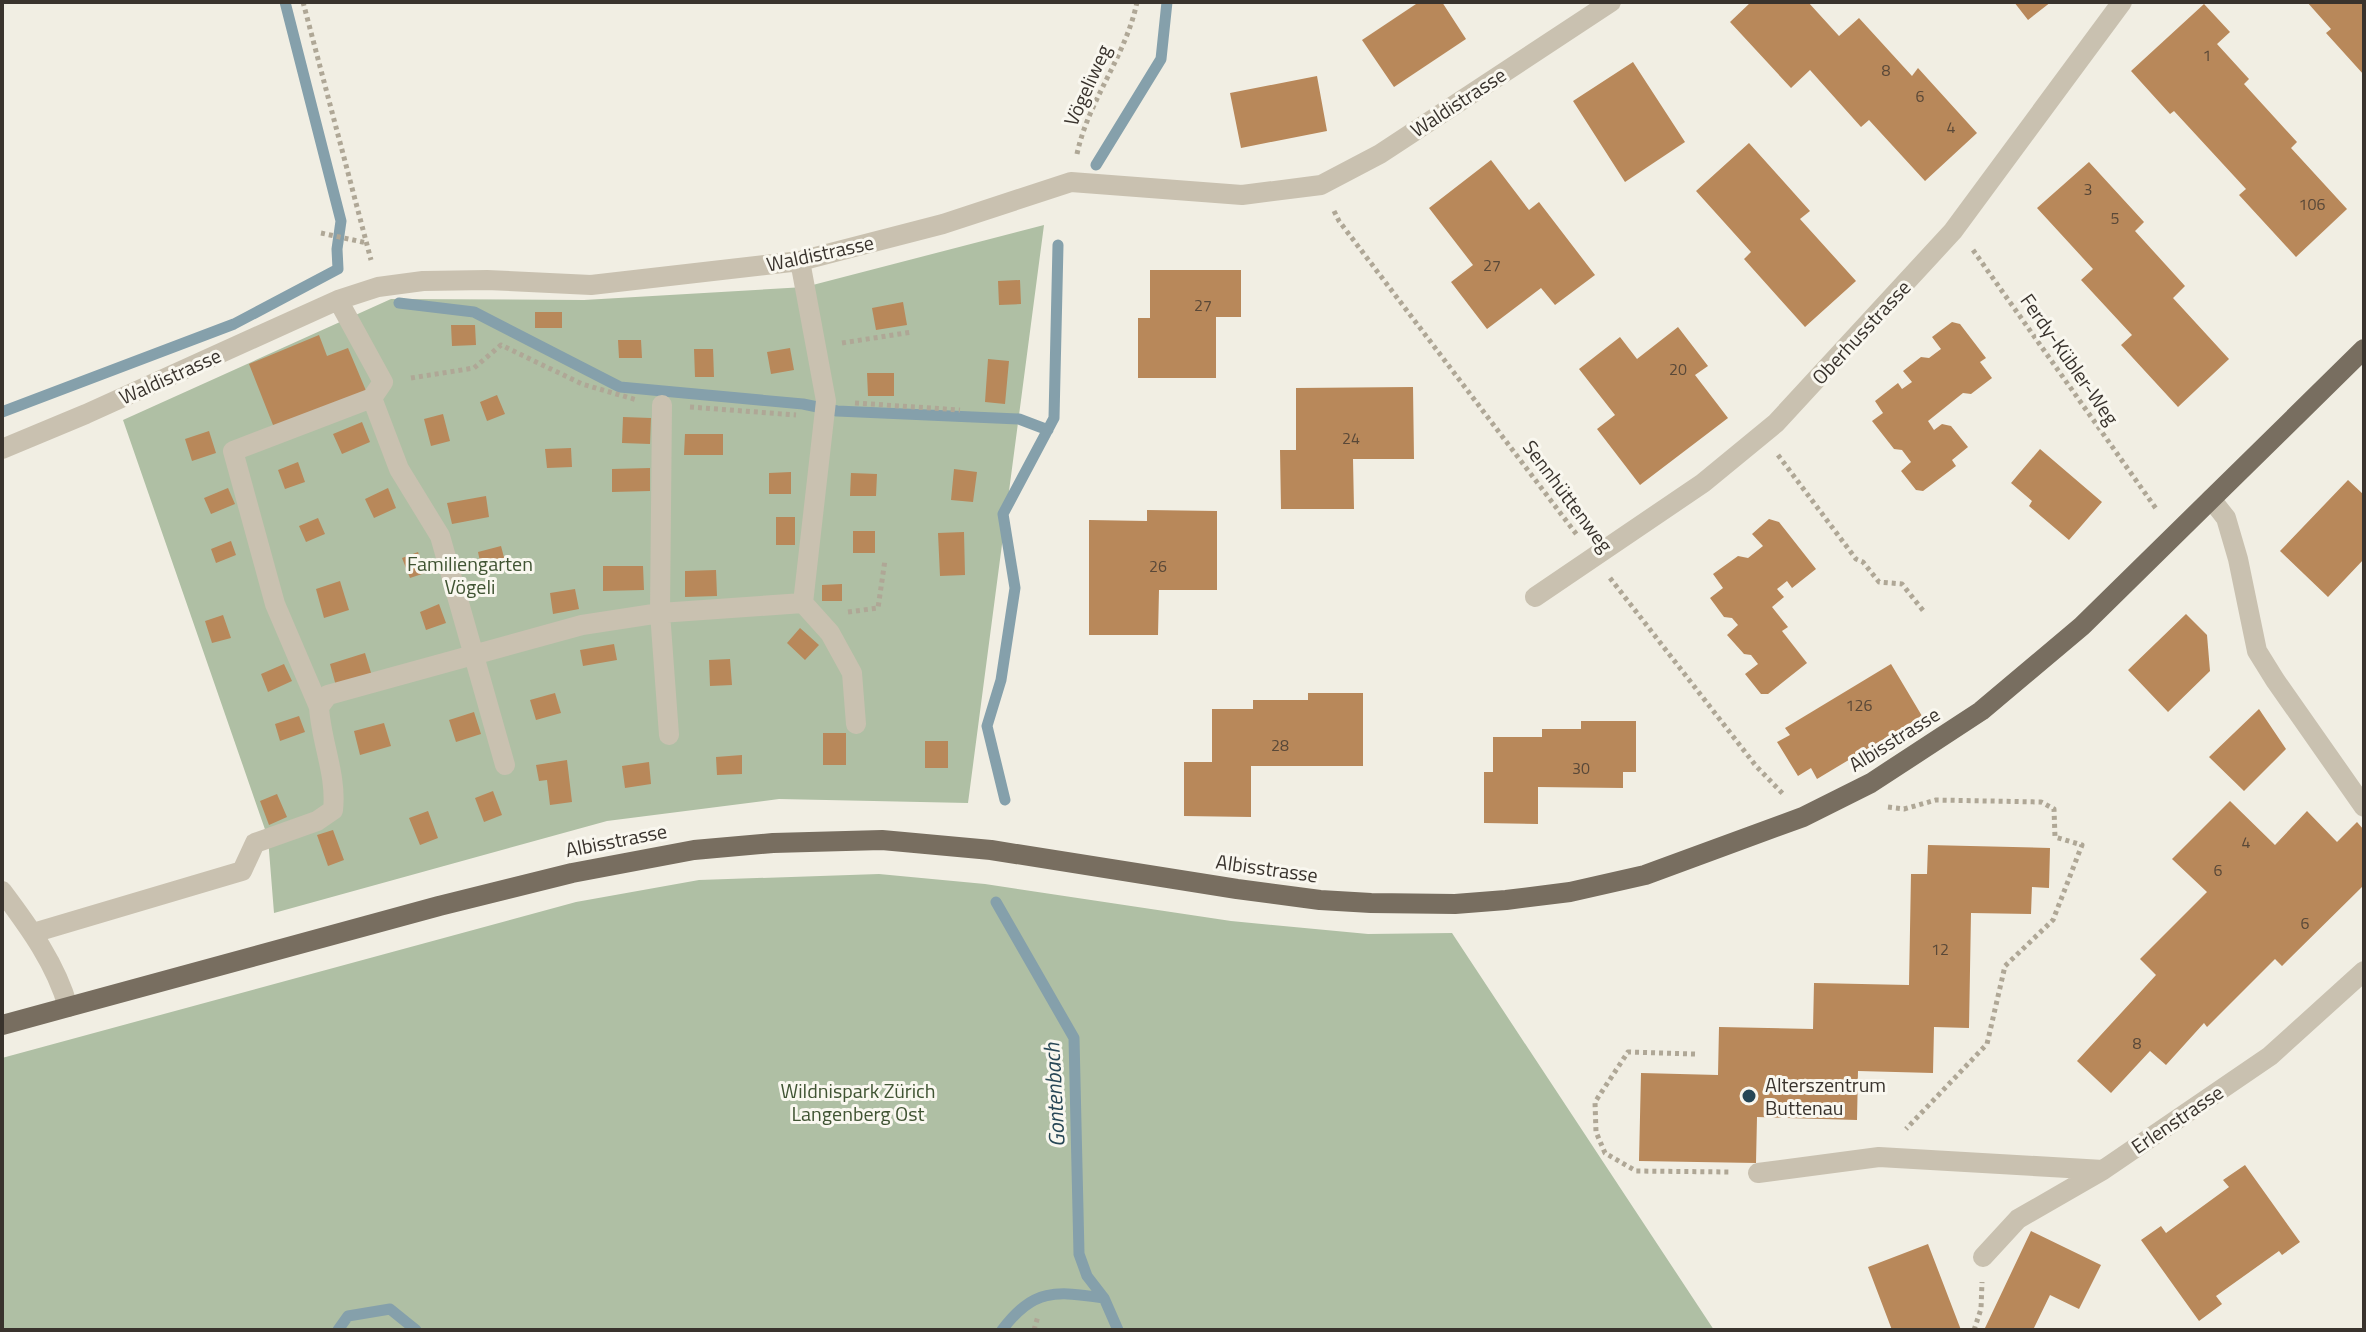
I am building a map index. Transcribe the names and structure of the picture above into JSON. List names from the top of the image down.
{
  "streets": {
    "main road": ["Albisstrasse"],
    "street": ["Waldistrasse", "Oberhusstrasse", "Erlenstrasse"],
    "path": ["Vögeliweg", "Ferdy-Kübler-Weg", "Sennhüttenweg"]
  },
  "crossings": [
    ["Vögeliweg", "Waldistrasse"],
    ["Waldistrasse", "Sennhüttenweg"],
    ["Oberhusstrasse", "Ferdy-Kübler-Weg"],
    ["Oberhusstrasse", "Sennhüttenweg"],
    ["Sennhüttenweg", "Albisstrasse"]
  ],
  "water": ["Gontenbach"],
  "parks": ["Familiengarten Vögeli", "Wildnispark Zürich Langenberg Ost"],
  "places": ["Alterszentrum Buttenau"],
  "house_numbers": [
    "1",
    "8",
    "6",
    "4",
    "3",
    "106",
    "5",
    "27",
    "27",
    "20",
    "24",
    "26",
    "126",
    "28",
    "30",
    "4",
    "6",
    "6",
    "12",
    "8"
  ]
}
